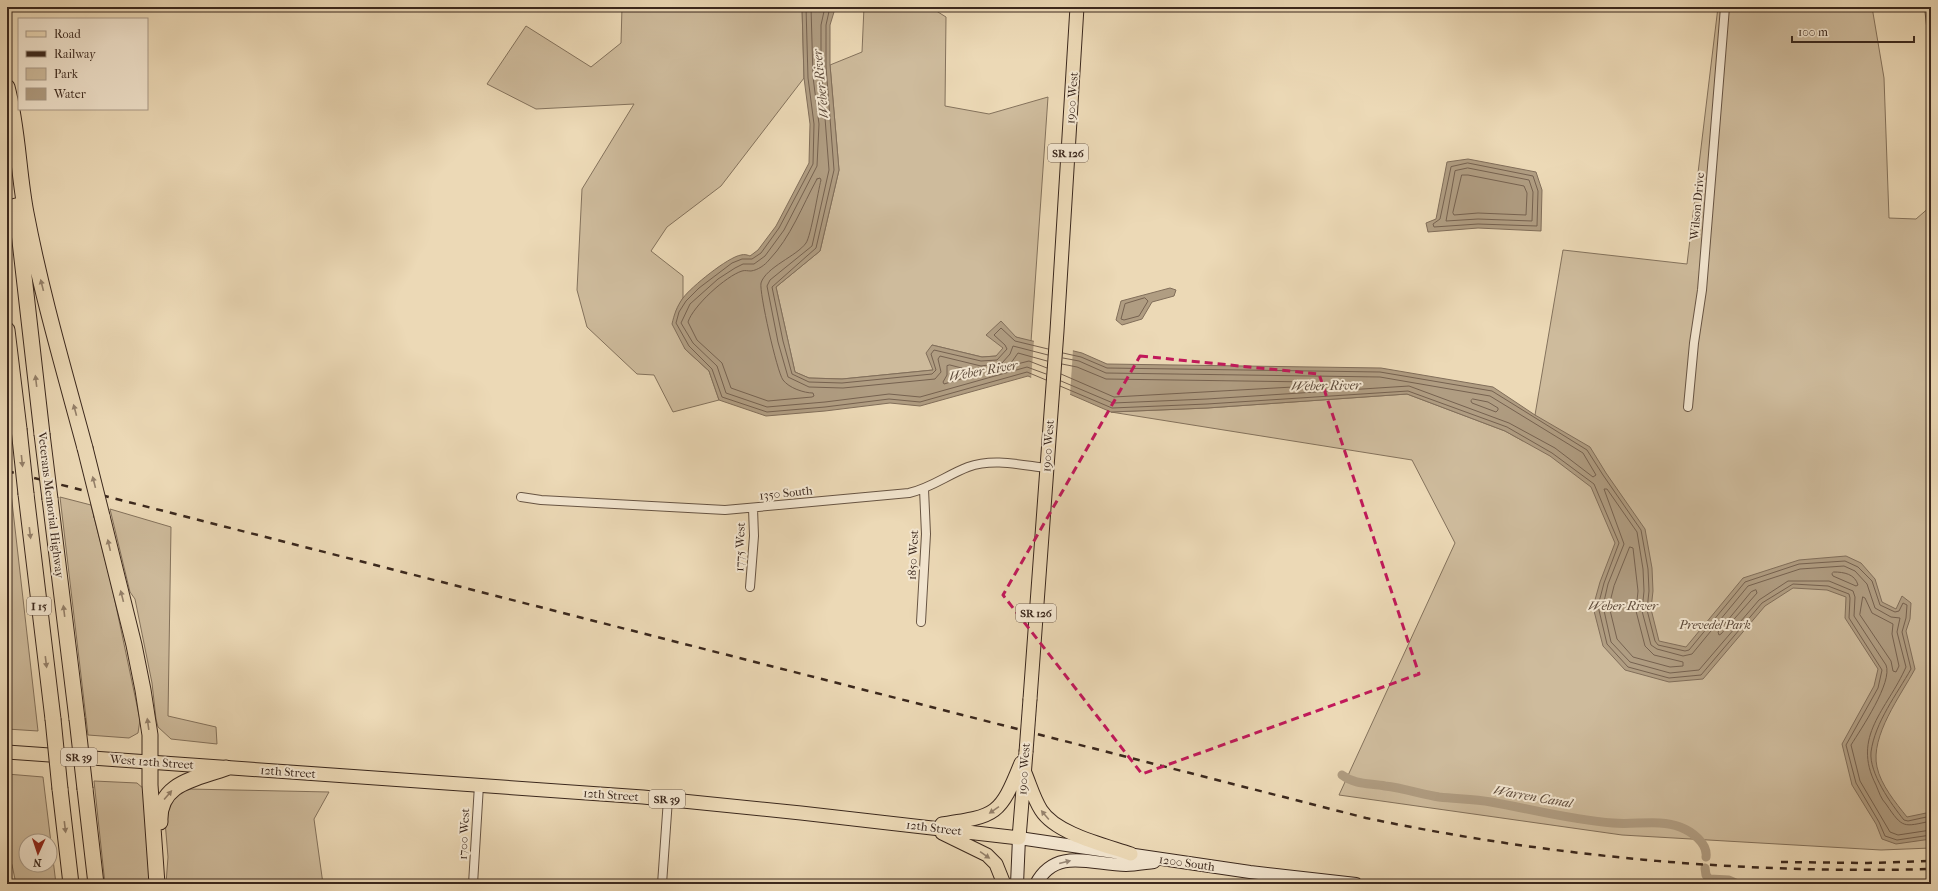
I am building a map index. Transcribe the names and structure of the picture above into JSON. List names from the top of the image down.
{
  "streets": {
    "highway": ["Veterans Memorial Highway", "I 15"],
    "main road": [
      "1900 West",
      "SR 126",
      "SR 39",
      "West 12th Street",
      "12th Street",
      "1200 South"
    ],
    "street": [
      "Wilson Drive",
      "1350 South",
      "1775 West",
      "1850 West",
      "1700 West"
    ]
  },
  "crossings": [
    ["1900 West", "1350 South"],
    ["1900 West", "12th Street"],
    ["1900 West", "1200 South"],
    ["1350 South", "1775 West"],
    ["1350 South", "1850 West"],
    ["West 12th Street", "12th Street"],
    ["12th Street", "1700 West"],
    ["12th Street", "1200 South"]
  ],
  "water": ["Weber River", "Warren Canal"],
  "parks": ["Prevedel Park"],
  "legend": [
    "Road",
    "Railway",
    "Park",
    "Water"
  ],
  "scale_bar": "100 m",
  "north": "bottom"
}
